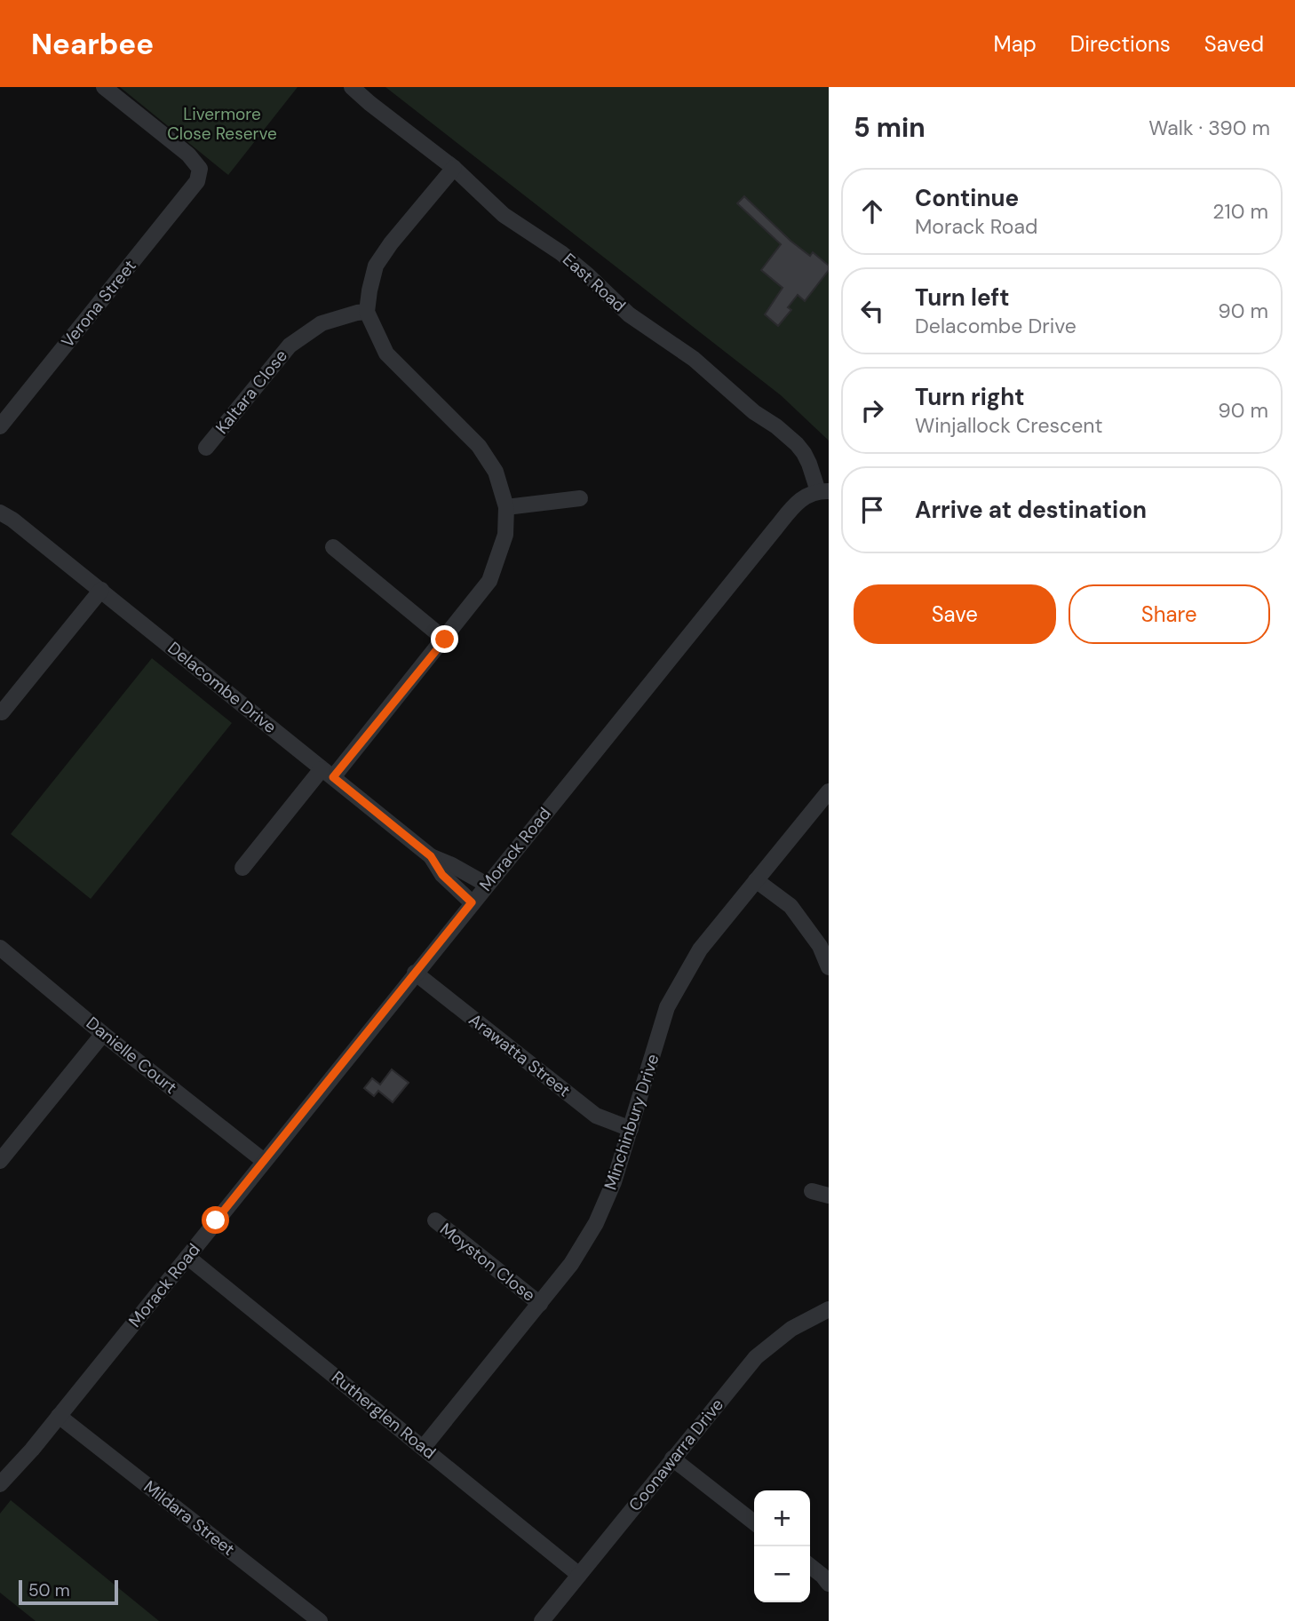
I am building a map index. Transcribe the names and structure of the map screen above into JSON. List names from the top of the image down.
{
  "streets": {
    "street": [
      "East Road",
      "Verona Street",
      "Kaltara Close",
      "Delacombe Drive",
      "Morack Road",
      "Danielle Court",
      "Arawatta Street",
      "Minchinbury Drive",
      "Moyston Close",
      "Rutherglen Road",
      "Coonawarra Drive",
      "Mildara Street"
    ]
  },
  "crossings": [
    ["East Road", "Morack Road"],
    ["Delacombe Drive", "Morack Road"],
    ["Morack Road", "Danielle Court"],
    ["Morack Road", "Arawatta Street"],
    ["Morack Road", "Rutherglen Road"],
    ["Morack Road", "Mildara Street"],
    ["Arawatta Street", "Minchinbury Drive"],
    ["Minchinbury Drive", "Moyston Close"],
    ["Minchinbury Drive", "Rutherglen Road"],
    ["Rutherglen Road", "Coonawarra Drive"]
  ],
  "parks": ["Livermore Close Reserve"],
  "scale_bar": "50 m",
  "page": {
    "header": "Nearbee",
    "nav": ["Map", "Directions", "Saved"],
    "heading": ["5 min", "Walk · 390 m"],
    "list": [
      ["Continue", "Morack Road", "210 m"],
      ["Turn left", "Delacombe Drive", "90 m"],
      ["Turn right", "Winjallock Crescent", "90 m"],
      "Arrive at destination"
    ],
    "buttons": ["Save", "Share"],
    "map_buttons": ["+", "−"],
    "scale": "50 m"
  }
}
